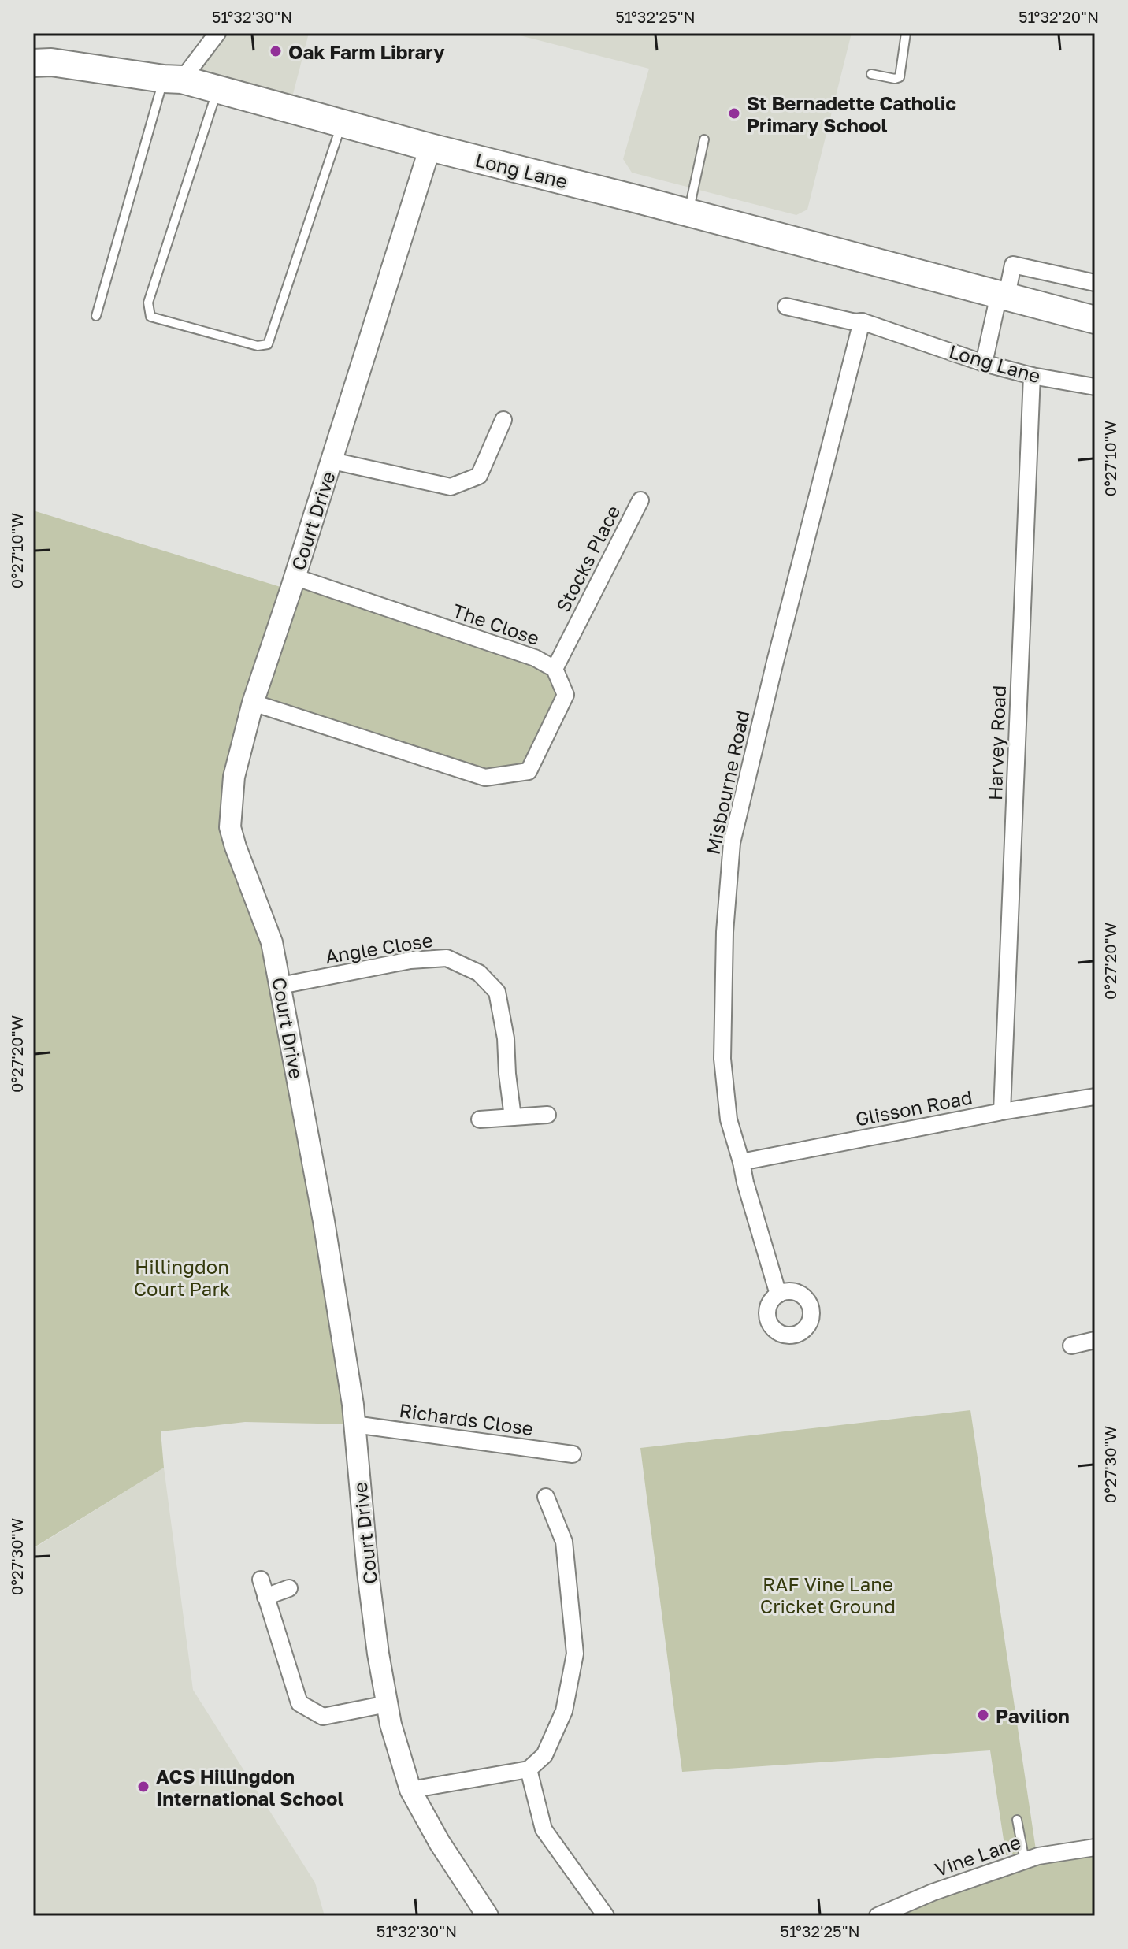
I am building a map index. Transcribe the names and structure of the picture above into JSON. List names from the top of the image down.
{
  "streets": {
    "main road": ["Long Lane"],
    "street": [
      "Court Drive",
      "Stocks Place",
      "The Close",
      "Harvey Road",
      "Misbourne Road",
      "Angle Close",
      "Glisson Road",
      "Richards Close",
      "Vine Lane"
    ]
  },
  "crossings": [
    ["Long Lane", "Court Drive"],
    ["Long Lane", "Harvey Road"],
    ["Long Lane", "Misbourne Road"],
    ["Court Drive", "The Close"],
    ["Court Drive", "Angle Close"],
    ["Court Drive", "Richards Close"],
    ["Stocks Place", "The Close"],
    ["Harvey Road", "Glisson Road"],
    ["Misbourne Road", "Glisson Road"]
  ],
  "parks": ["Hillingdon Court Park", "RAF Vine Lane Cricket Ground"],
  "places": [
    "Oak Farm Library",
    "St Bernadette Catholic Primary School",
    "Pavilion",
    "ACS Hillingdon International School"
  ],
  "coordinates": [
    "51°32'30\"N",
    "51°32'25\"N",
    "51°32'20\"N",
    "0°27'10\"W",
    "0°27'20\"W",
    "0°27'30\"W"
  ]
}
